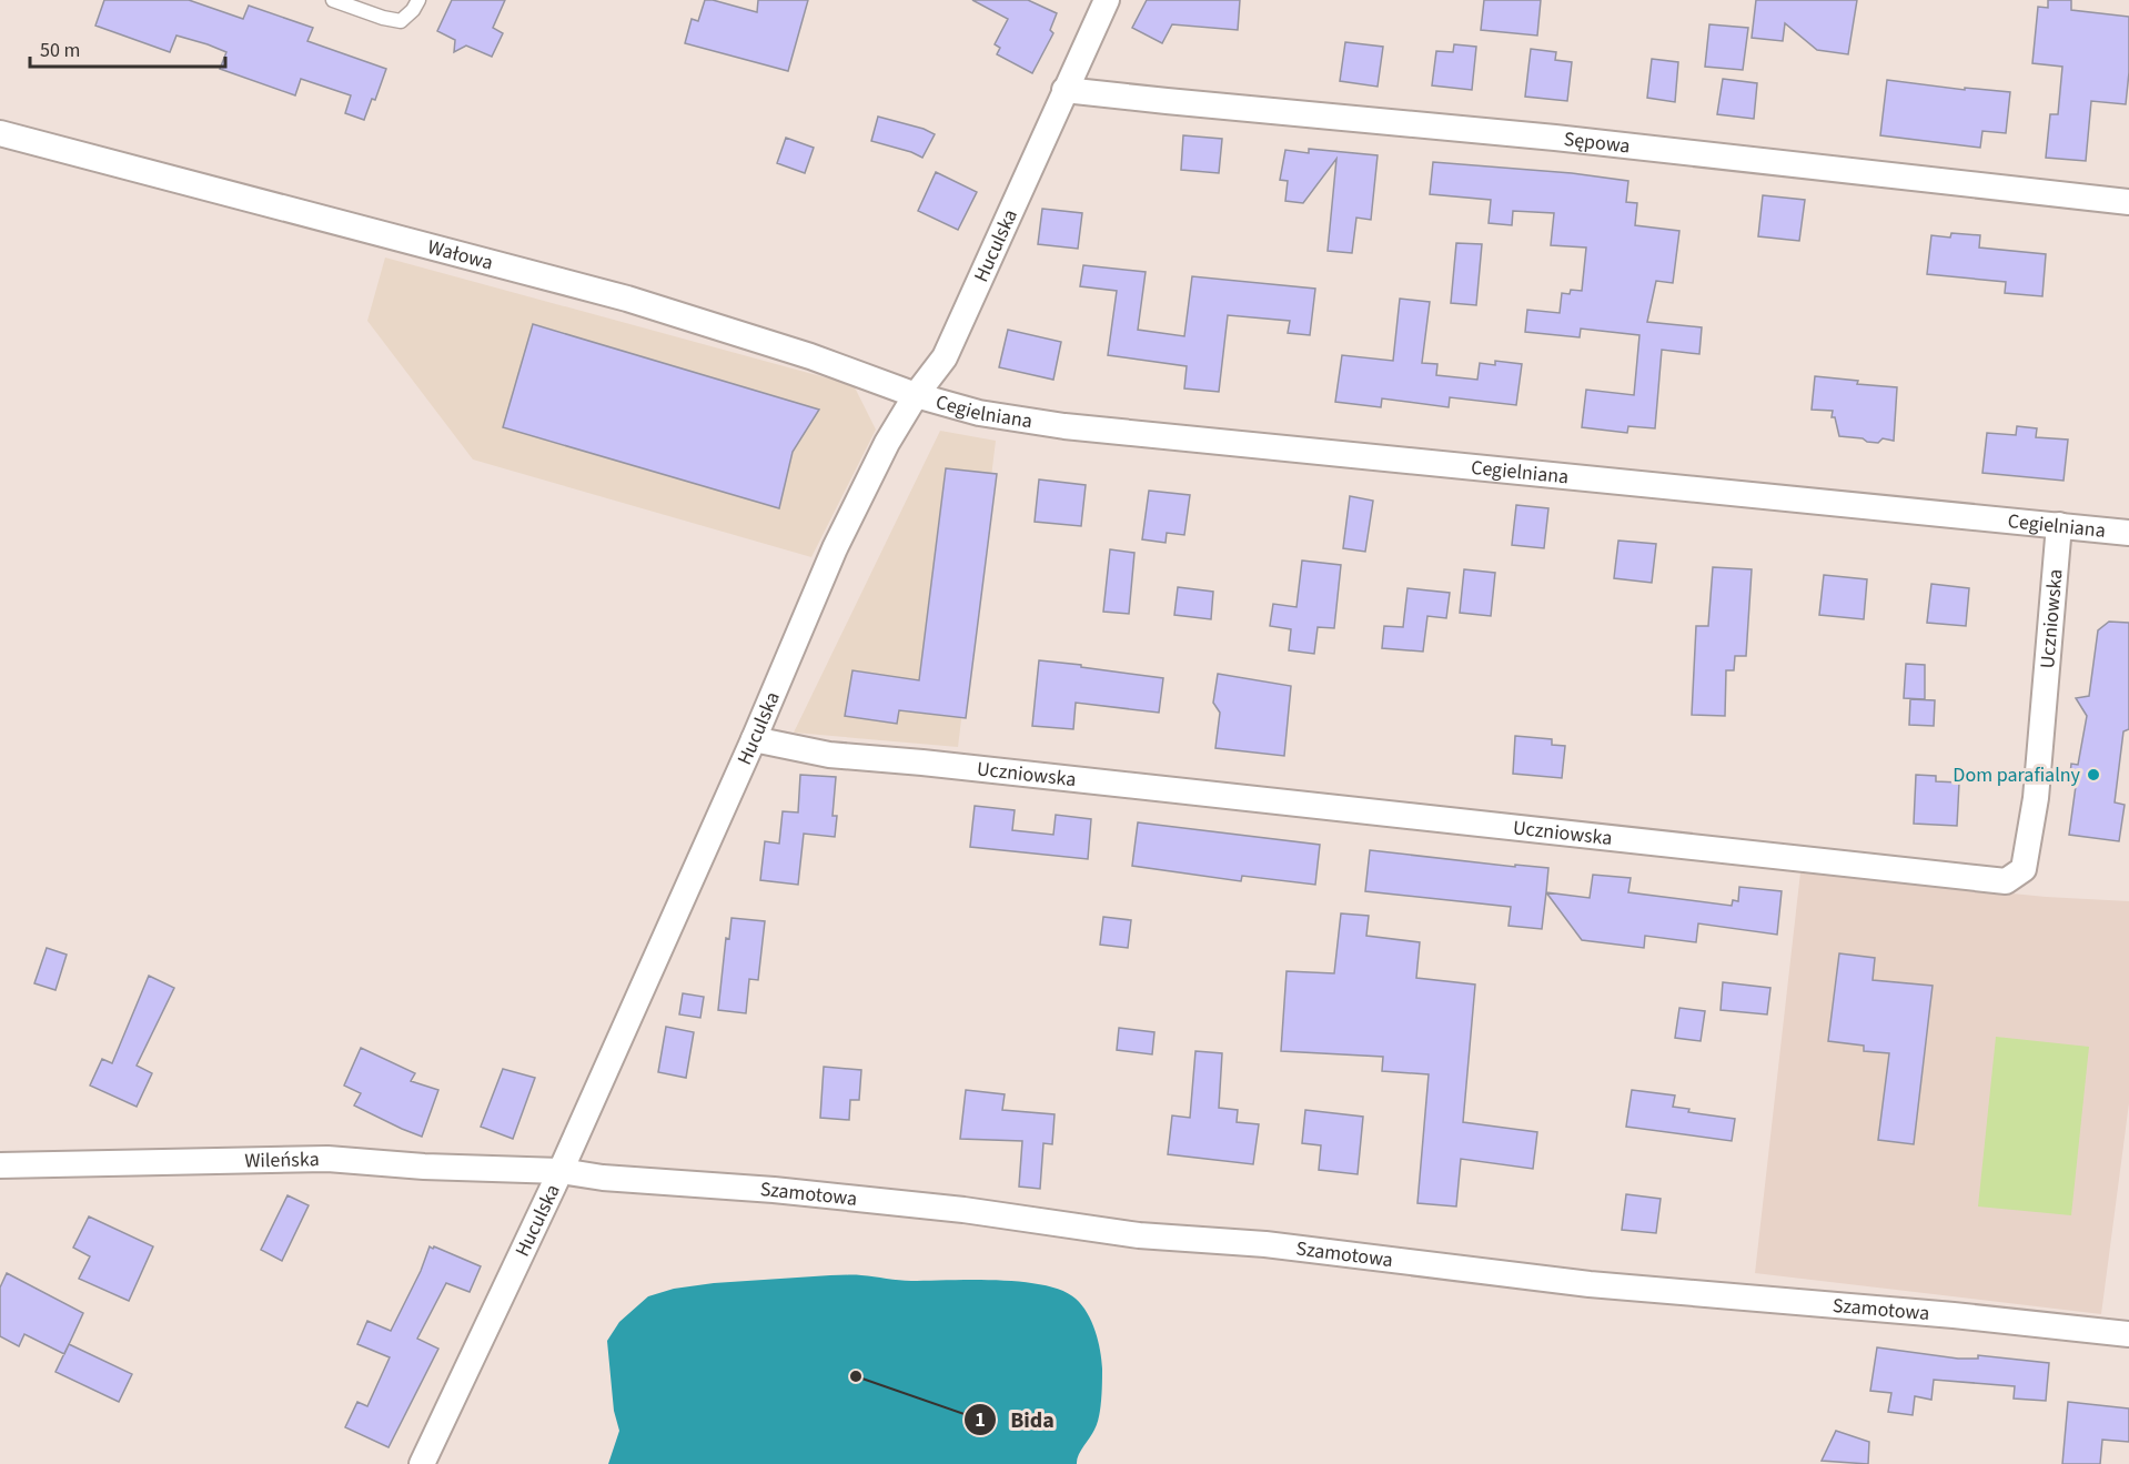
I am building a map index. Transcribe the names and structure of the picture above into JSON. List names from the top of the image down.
{
  "streets": {
    "street": [
      "Sępowa",
      "Huculska",
      "Wałowa",
      "Cegielniana",
      "Uczniowska",
      "Wileńska",
      "Szamotowa"
    ]
  },
  "crossings": [
    ["Sępowa", "Huculska"],
    ["Huculska", "Wałowa"],
    ["Huculska", "Cegielniana"],
    ["Huculska", "Uczniowska"],
    ["Huculska", "Wileńska"],
    ["Huculska", "Szamotowa"],
    ["Wałowa", "Cegielniana"],
    ["Cegielniana", "Uczniowska"],
    ["Wileńska", "Szamotowa"]
  ],
  "places": ["Dom parafialny", "Bida"],
  "scale_bar": "50 m"
}
